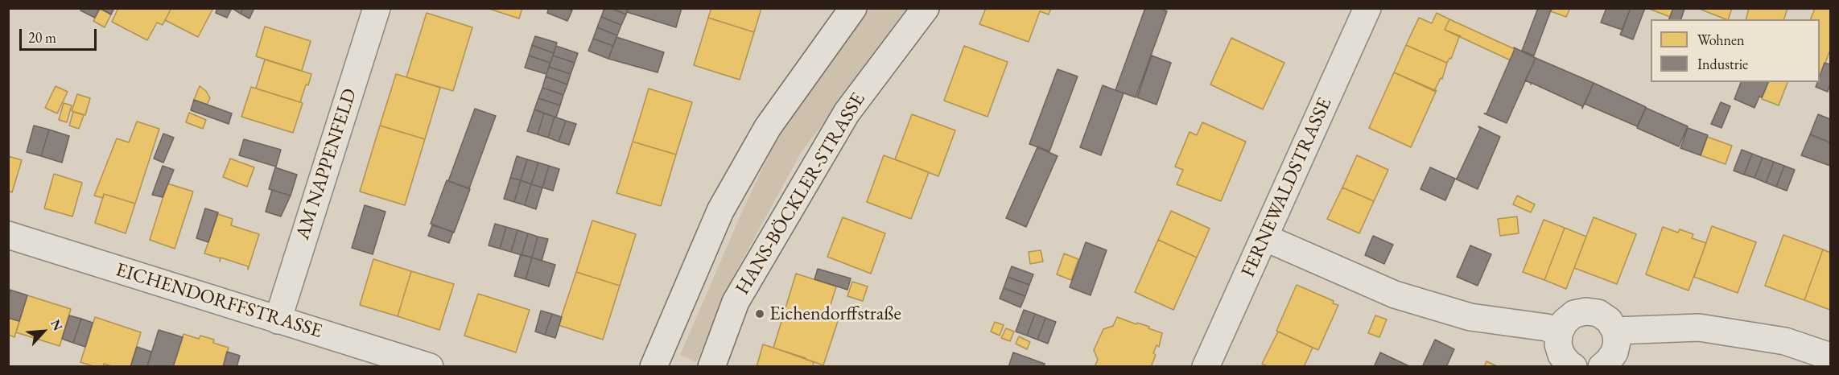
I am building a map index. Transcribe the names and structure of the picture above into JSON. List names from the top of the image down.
{
  "streets": {
    "street": [
      "AM NAPPENFELD",
      "FERNEWALDSTRASSE",
      "HANS-BÖCKLER-STRASSE",
      "EICHENDORFFSTRASSE"
    ]
  },
  "crossings": [
    ["AM NAPPENFELD", "EICHENDORFFSTRASSE"]
  ],
  "places": ["Eichendorffstraße"],
  "legend": ["Wohnen", "Industrie"],
  "scale_bar": "20 m",
  "north": "top right"
}
